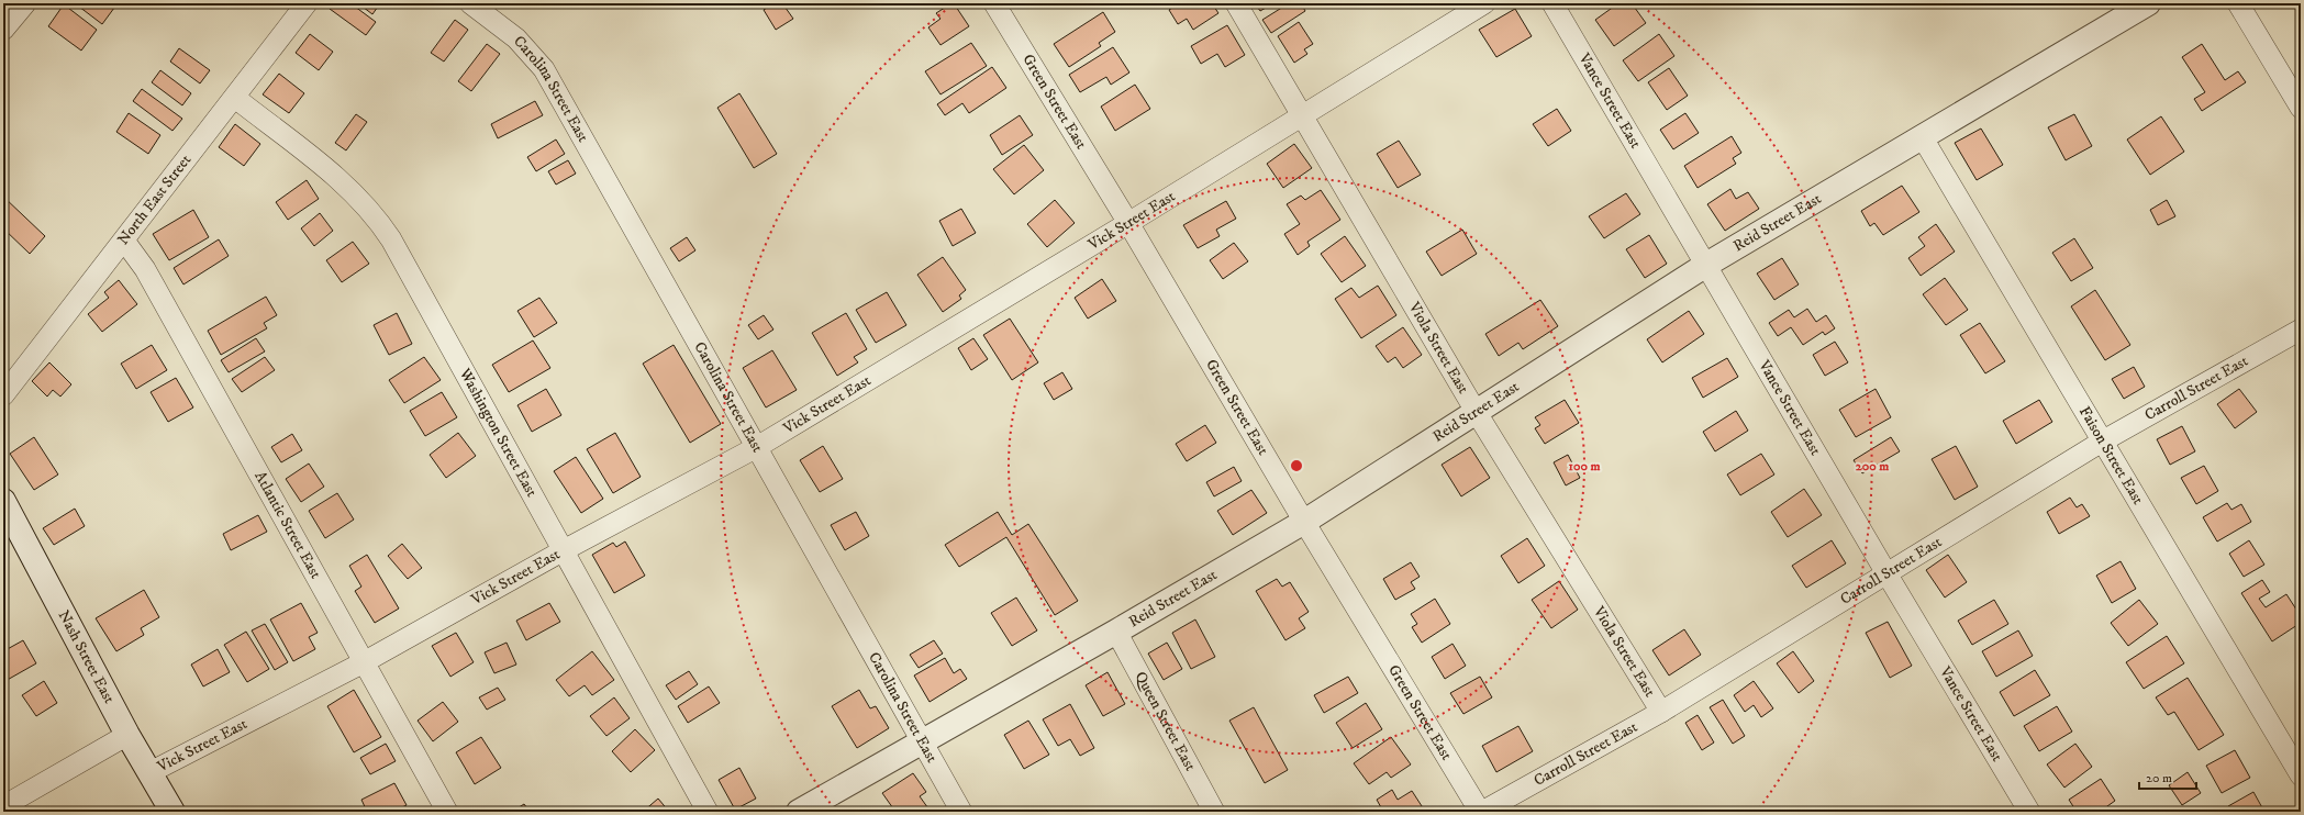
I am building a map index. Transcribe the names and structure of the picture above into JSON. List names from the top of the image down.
{
  "streets": {
    "street": [
      "Carolina Street East",
      "Vance Street East",
      "Green Street East",
      "North East Street",
      "Vick Street East",
      "Reid Street East",
      "Viola Street East",
      "Carroll Street East",
      "Washington Street East",
      "Faison Street East",
      "Atlantic Street East",
      "Nash Street East",
      "Queen Street East"
    ]
  },
  "crossings": [
    ["Carolina Street East", "Vick Street East"],
    ["Carolina Street East", "Reid Street East"],
    ["Vance Street East", "Reid Street East"],
    ["Vance Street East", "Carroll Street East"],
    ["Green Street East", "Vick Street East"],
    ["Green Street East", "Reid Street East"],
    ["Green Street East", "Carroll Street East"],
    ["North East Street", "Washington Street East"],
    ["North East Street", "Atlantic Street East"],
    ["Vick Street East", "Viola Street East"],
    ["Vick Street East", "Washington Street East"],
    ["Vick Street East", "Atlantic Street East"],
    ["Vick Street East", "Nash Street East"],
    ["Reid Street East", "Viola Street East"],
    ["Reid Street East", "Faison Street East"],
    ["Reid Street East", "Queen Street East"],
    ["Viola Street East", "Carroll Street East"],
    ["Carroll Street East", "Faison Street East"]
  ],
  "scale_bar": "20 m",
  "rings": ["100 m", "200 m"]
}
